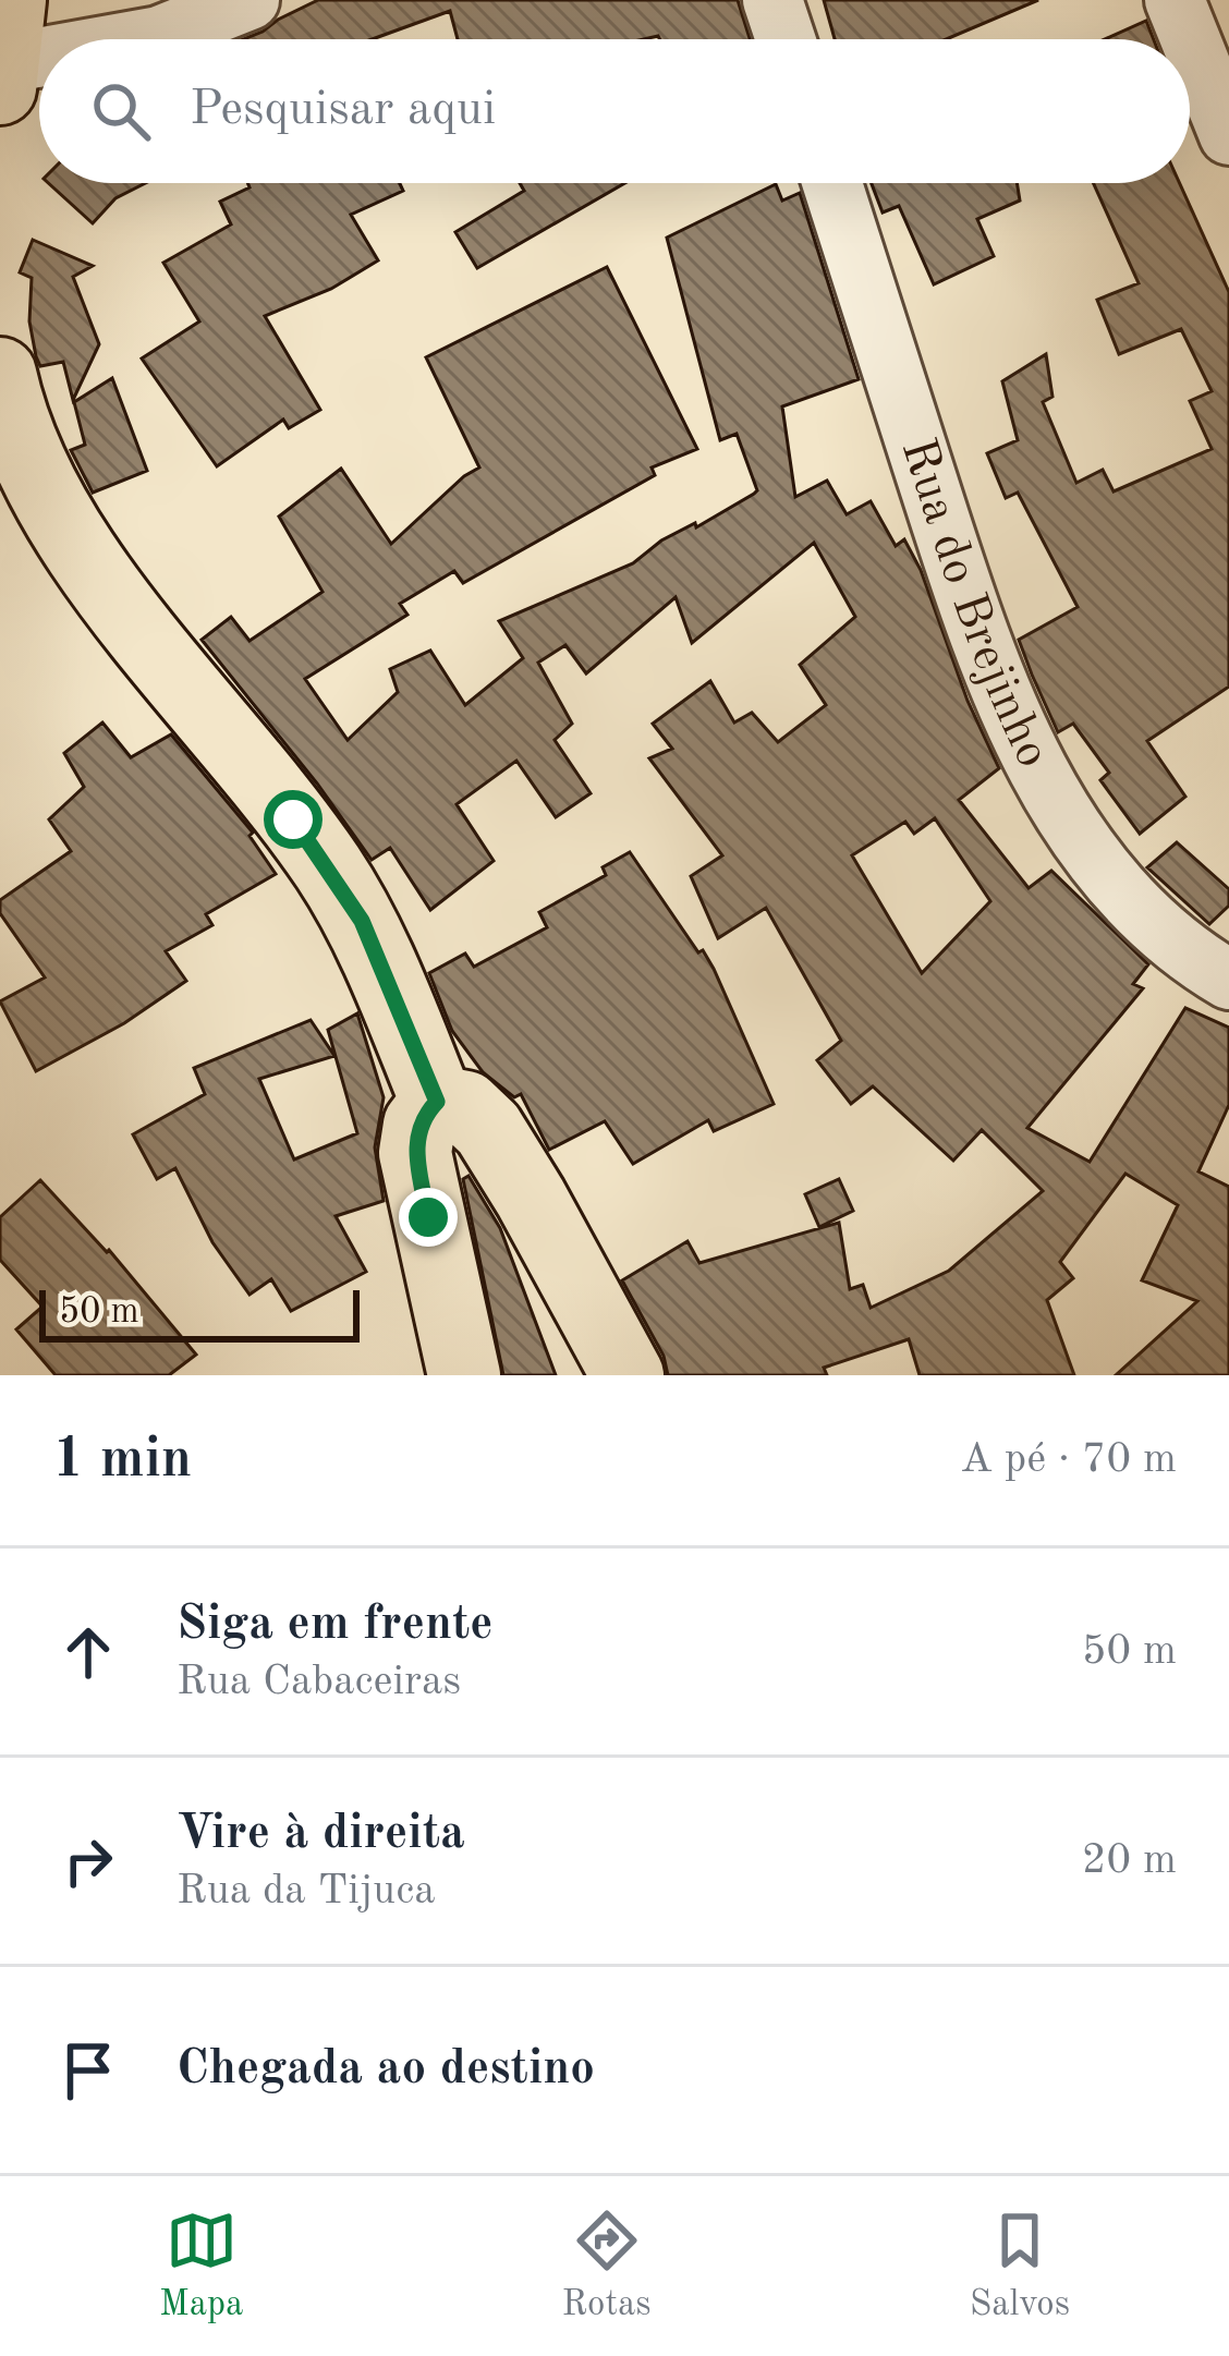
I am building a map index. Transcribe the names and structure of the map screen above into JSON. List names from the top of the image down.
{
  "streets": {
    "street": ["Rua do Brejinho"]
  },
  "scale_bar": "50 m",
  "page": {
    "search": "Pesquisar aqui",
    "scale": "50 m",
    "heading": ["1 min", "A pé · 70 m"],
    "list": [
      ["Siga em frente", "Rua Cabaceiras", "50 m"],
      ["Vire à direita", "Rua da Tijuca", "20 m"],
      "Chegada ao destino"
    ],
    "nav": ["Mapa", "Rotas", "Salvos"]
  }
}
